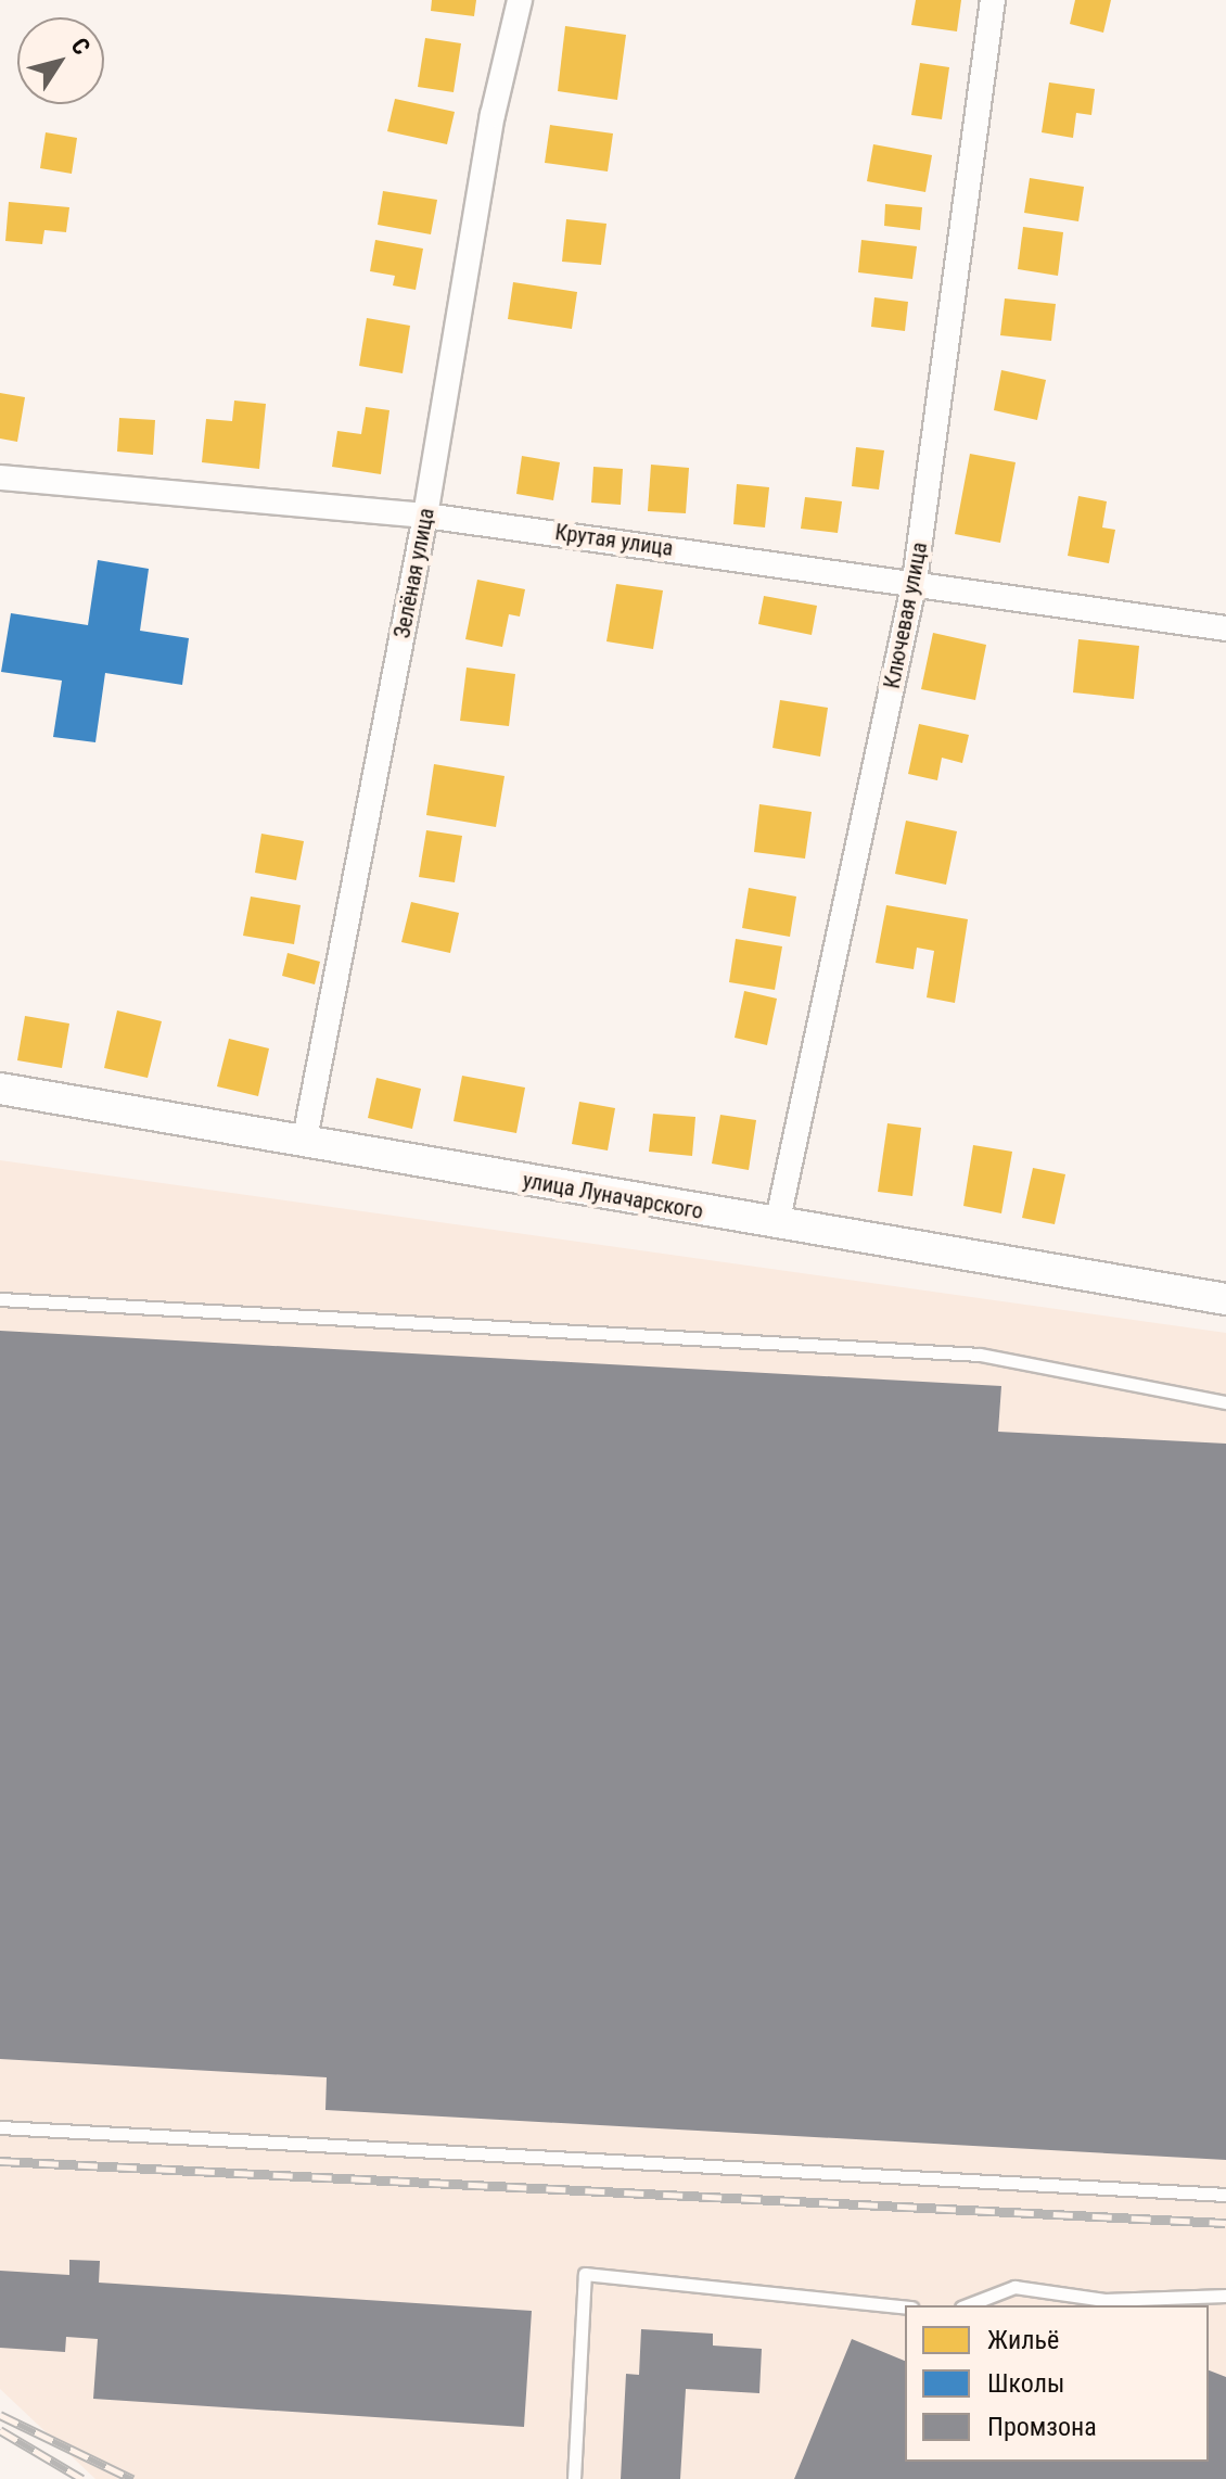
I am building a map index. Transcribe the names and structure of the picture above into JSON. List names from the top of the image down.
{
  "streets": {
    "street": [
      "Крутая улица",
      "Зелёная улица",
      "Ключевая улица",
      "улица Луначарского"
    ]
  },
  "crossings": [
    ["Крутая улица", "Зелёная улица"],
    ["Крутая улица", "Ключевая улица"],
    ["Зелёная улица", "улица Луначарского"],
    ["Ключевая улица", "улица Луначарского"]
  ],
  "legend": ["Жильё", "Школы", "Промзона"],
  "north": "top right"
}
